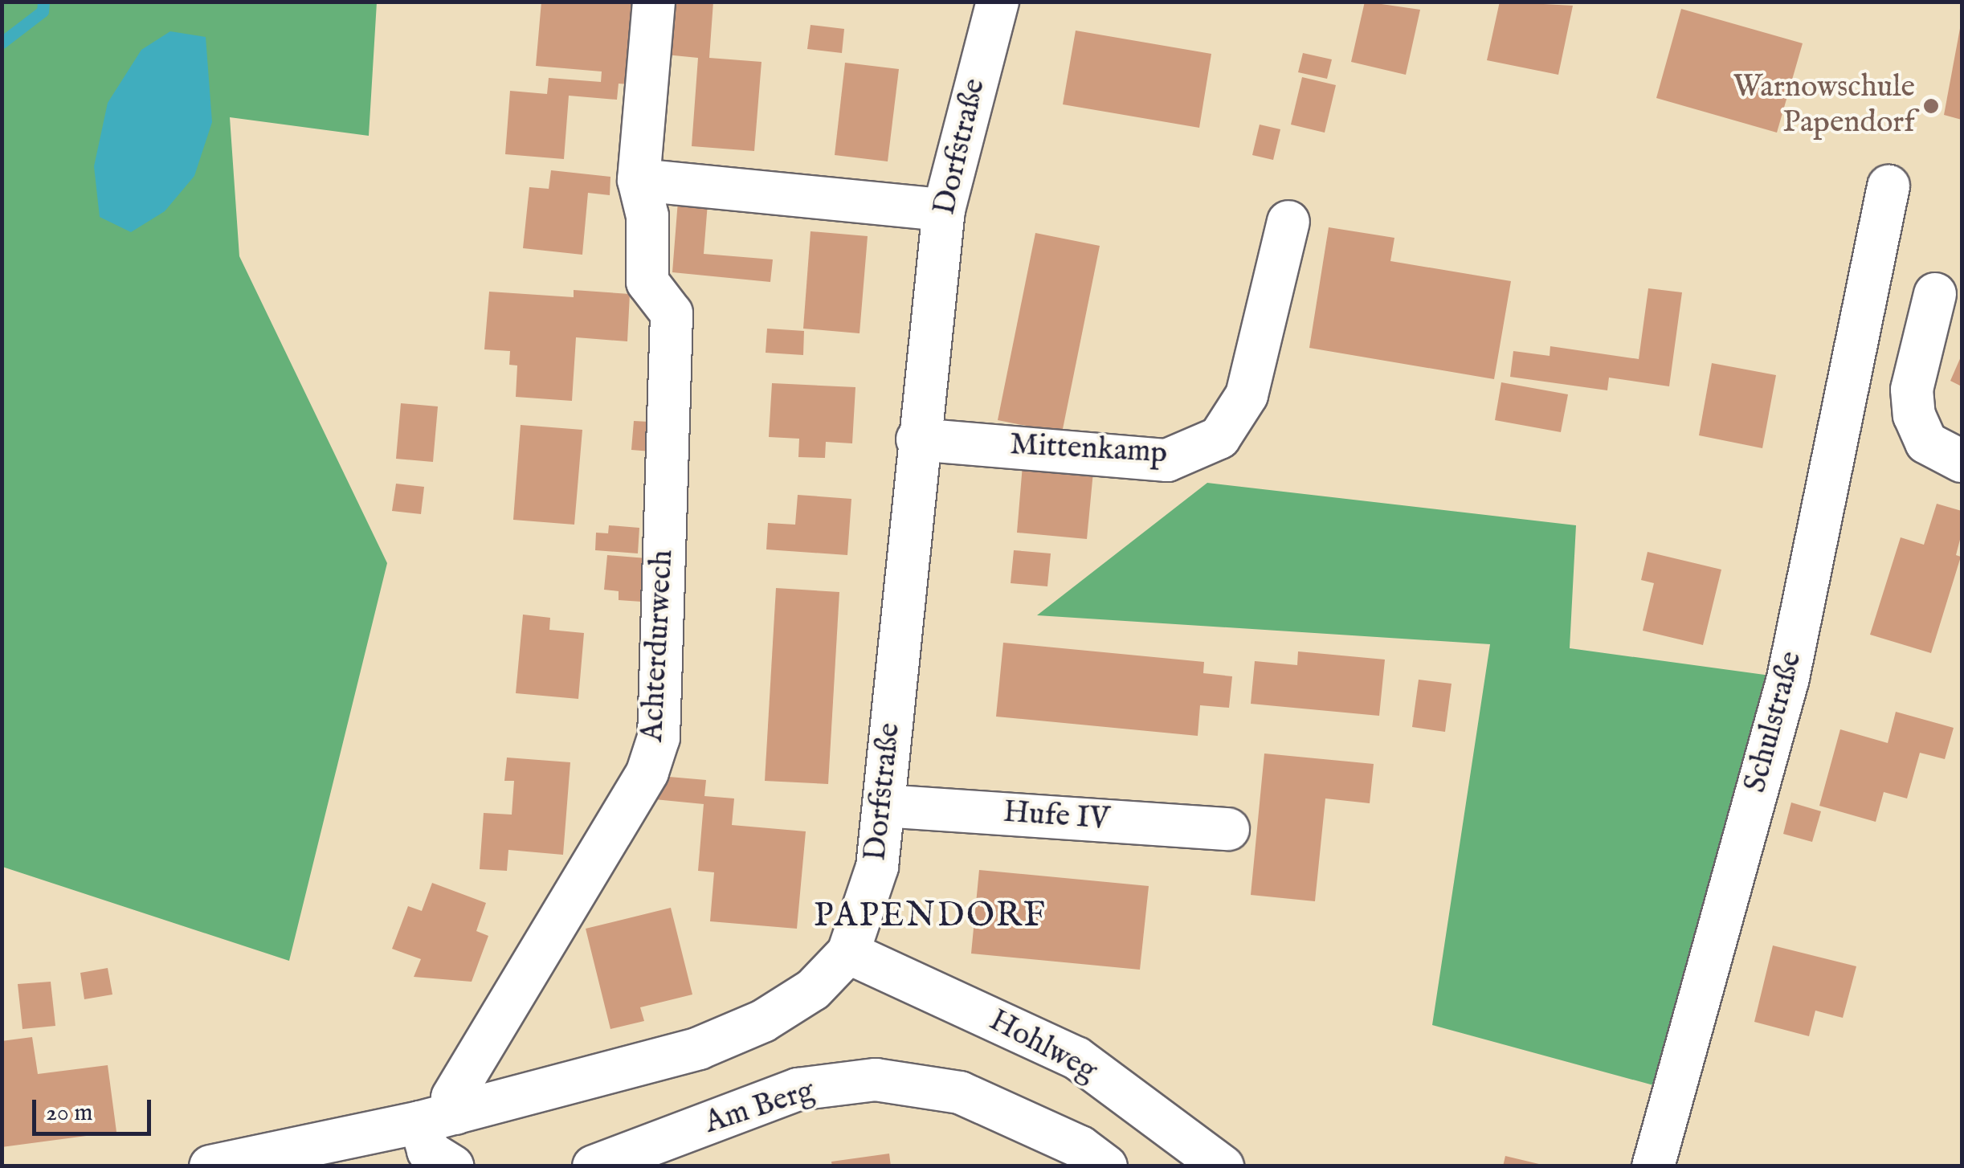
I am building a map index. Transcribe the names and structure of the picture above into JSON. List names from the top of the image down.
{
  "streets": {
    "street": [
      "Dorfstraße",
      "Mittenkamp",
      "Achterdurwech",
      "Schulstraße",
      "Hufe IV",
      "Hohlweg",
      "Am Berg"
    ]
  },
  "crossings": [
    ["Dorfstraße", "Mittenkamp"],
    ["Dorfstraße", "Achterdurwech"],
    ["Dorfstraße", "Hufe IV"],
    ["Dorfstraße", "Hohlweg"]
  ],
  "districts": ["PAPENDORF"],
  "places": ["Warnowschule Papendorf"],
  "scale_bar": "20 m"
}
